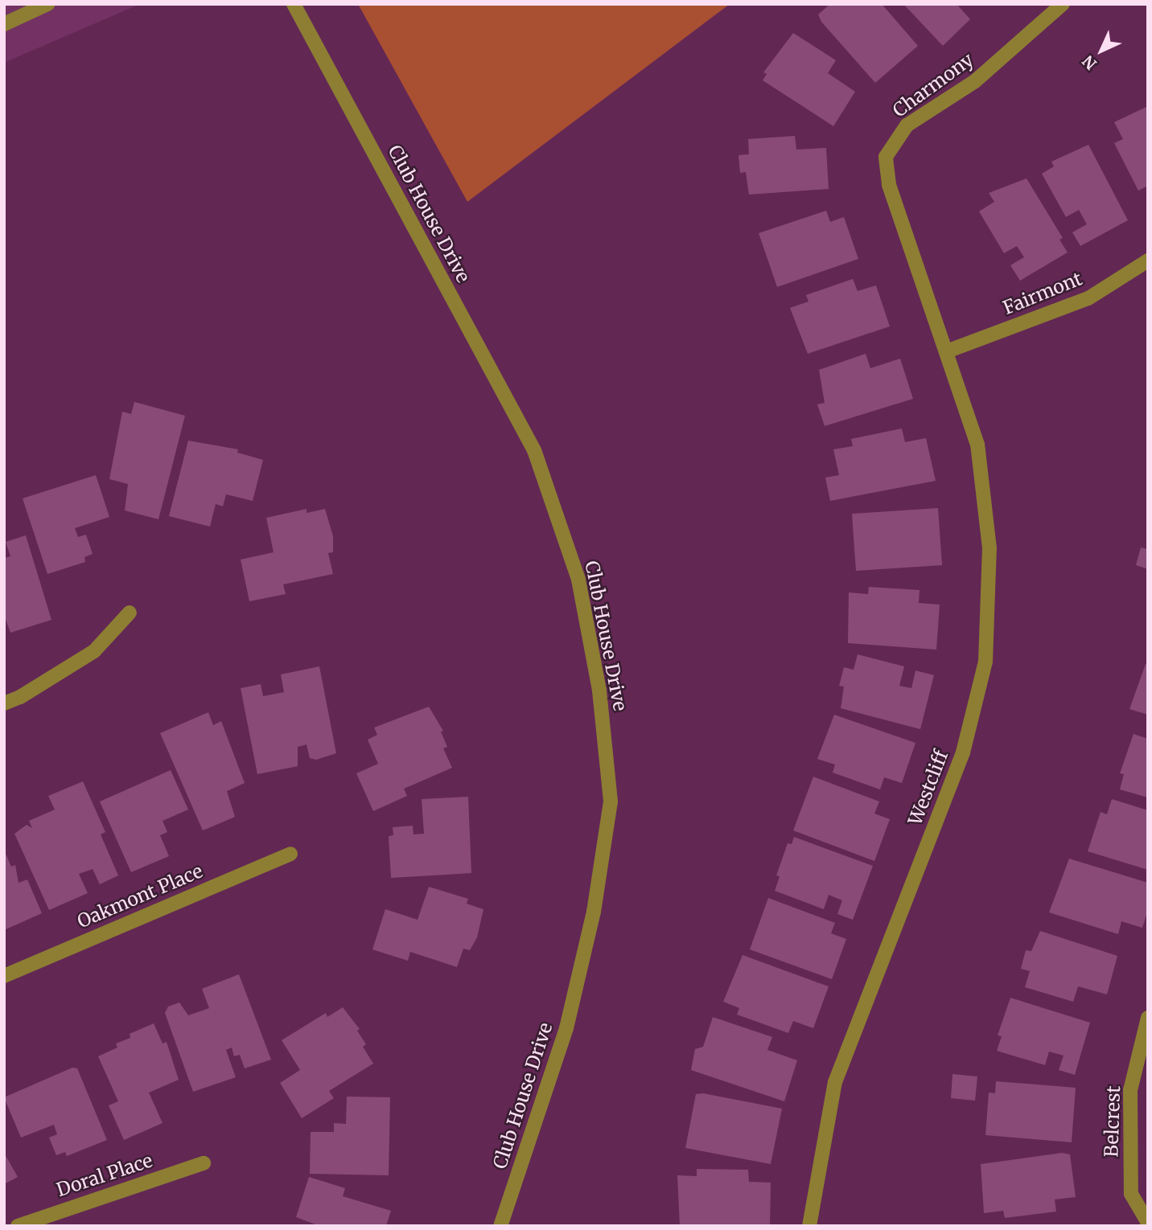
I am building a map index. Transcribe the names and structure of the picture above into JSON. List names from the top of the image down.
{
  "streets": {
    "street": [
      "Charmony",
      "Club House Drive",
      "Fairmont",
      "Westcliff",
      "Oakmont Place",
      "Belcrest",
      "Doral Place"
    ]
  },
  "crossings": [
    ["Charmony", "Fairmont"],
    ["Charmony", "Westcliff"],
    ["Fairmont", "Westcliff"]
  ],
  "north": "bottom left"
}
